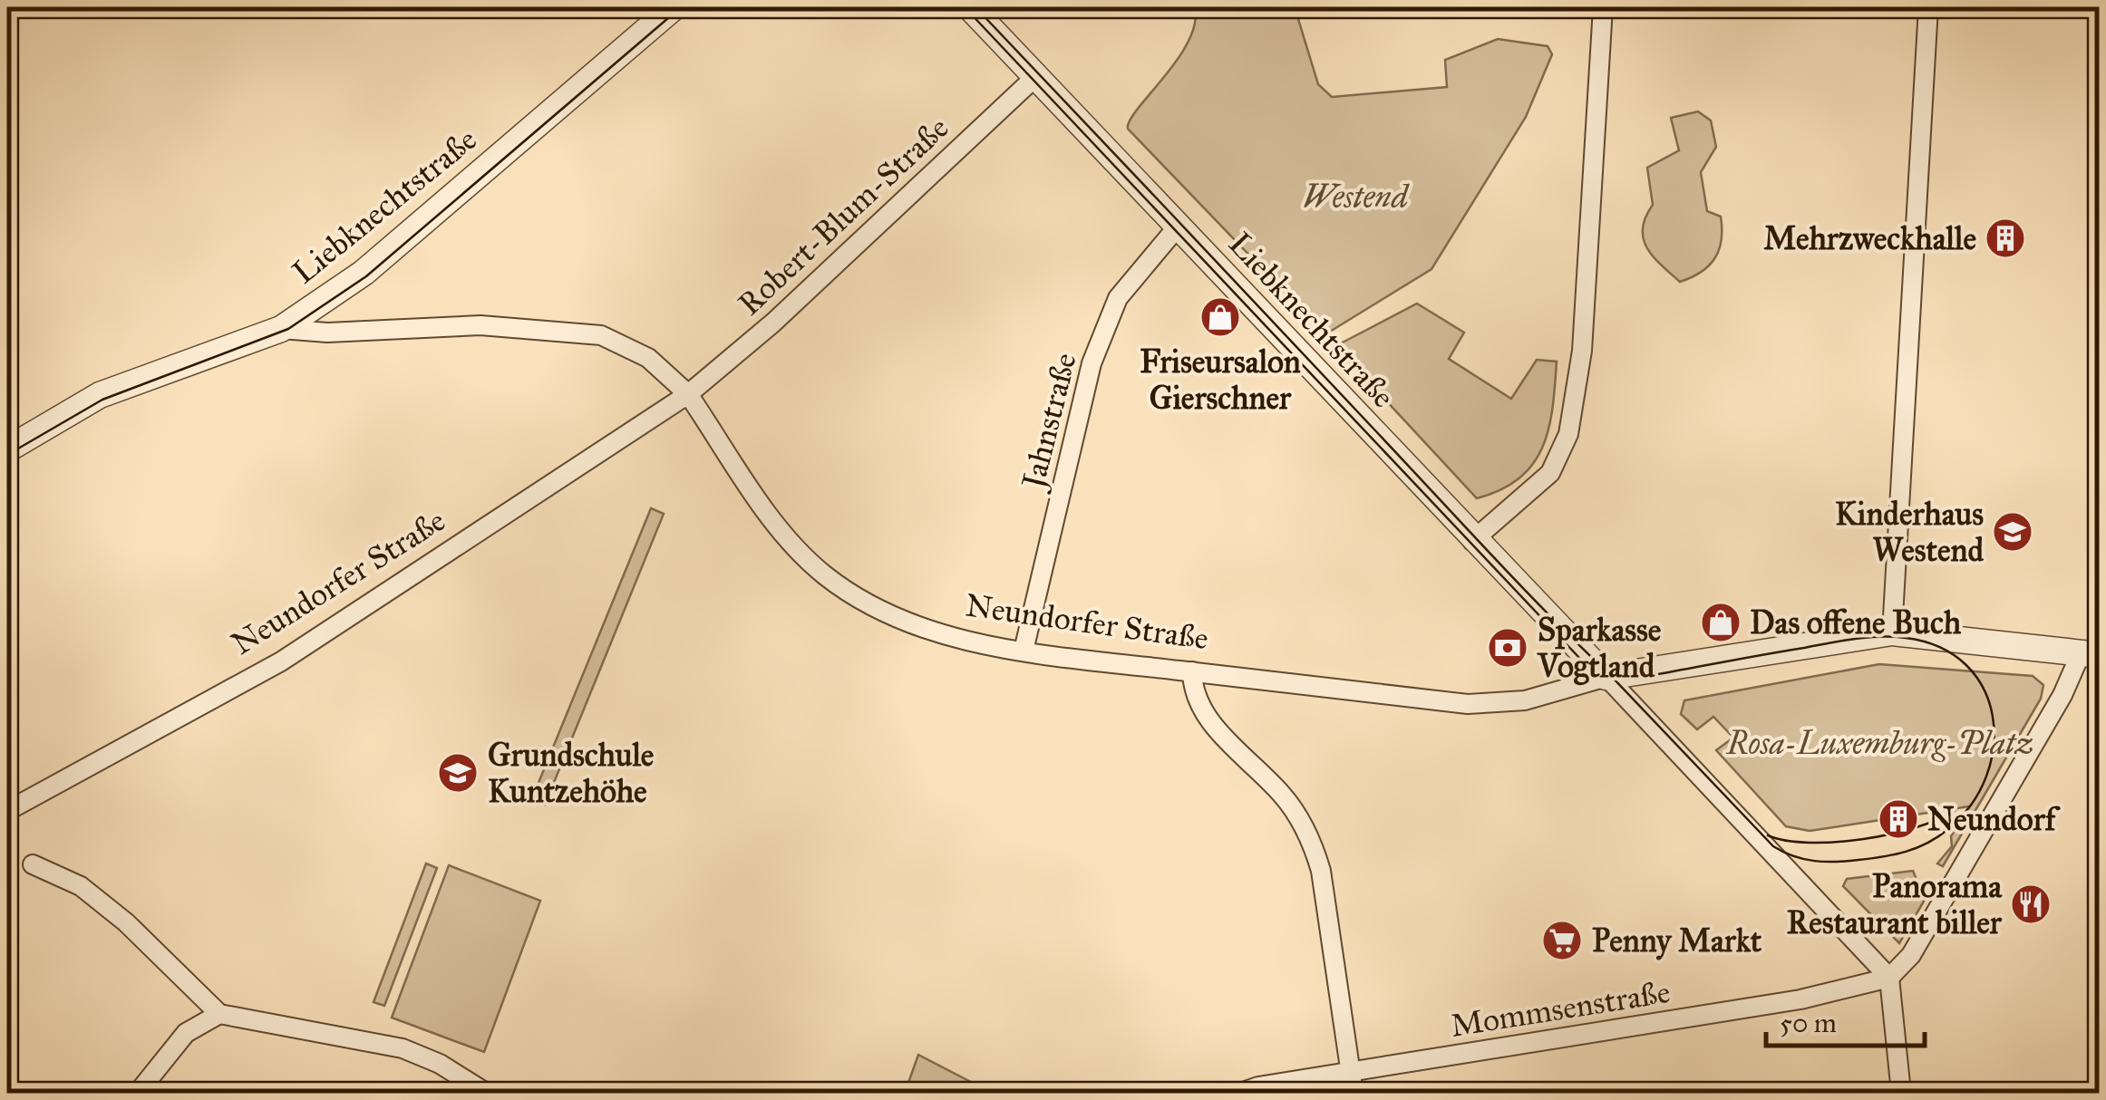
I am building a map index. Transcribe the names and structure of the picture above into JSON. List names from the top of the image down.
{
  "streets": {
    "street": [
      "Liebknechtstraße",
      "Robert-Blum-Straße",
      "Jahnstraße",
      "Neundorfer Straße",
      "Mommsenstraße"
    ]
  },
  "crossings": [
    ["Liebknechtstraße", "Robert-Blum-Straße"],
    ["Liebknechtstraße", "Jahnstraße"],
    ["Liebknechtstraße", "Neundorfer Straße"],
    ["Robert-Blum-Straße", "Neundorfer Straße"],
    ["Jahnstraße", "Neundorfer Straße"]
  ],
  "parks": ["Westend", "Rosa-Luxemburg-Platz"],
  "places": {
    "building": ["Mehrzweckhalle", "Neundorf"],
    "shop": ["Friseursalon Gierschner", "Das offene Buch"],
    "school or university": ["Kinderhaus Westend", "Grundschule Kuntzehöhe"],
    "bank": ["Sparkasse Vogtland"],
    "restaurant": ["Panorama Restaurant biller"],
    "supermarket": ["Penny Markt"]
  },
  "scale_bar": "50 m"
}
